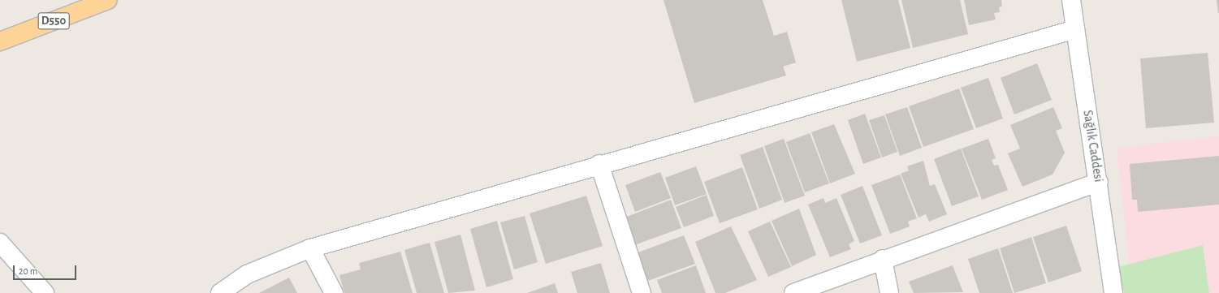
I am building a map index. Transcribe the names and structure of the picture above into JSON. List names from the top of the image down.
{
  "streets": {
    "highway": ["D550"],
    "street": ["Sağlık Caddesi"]
  },
  "scale_bar": "20 m"
}
